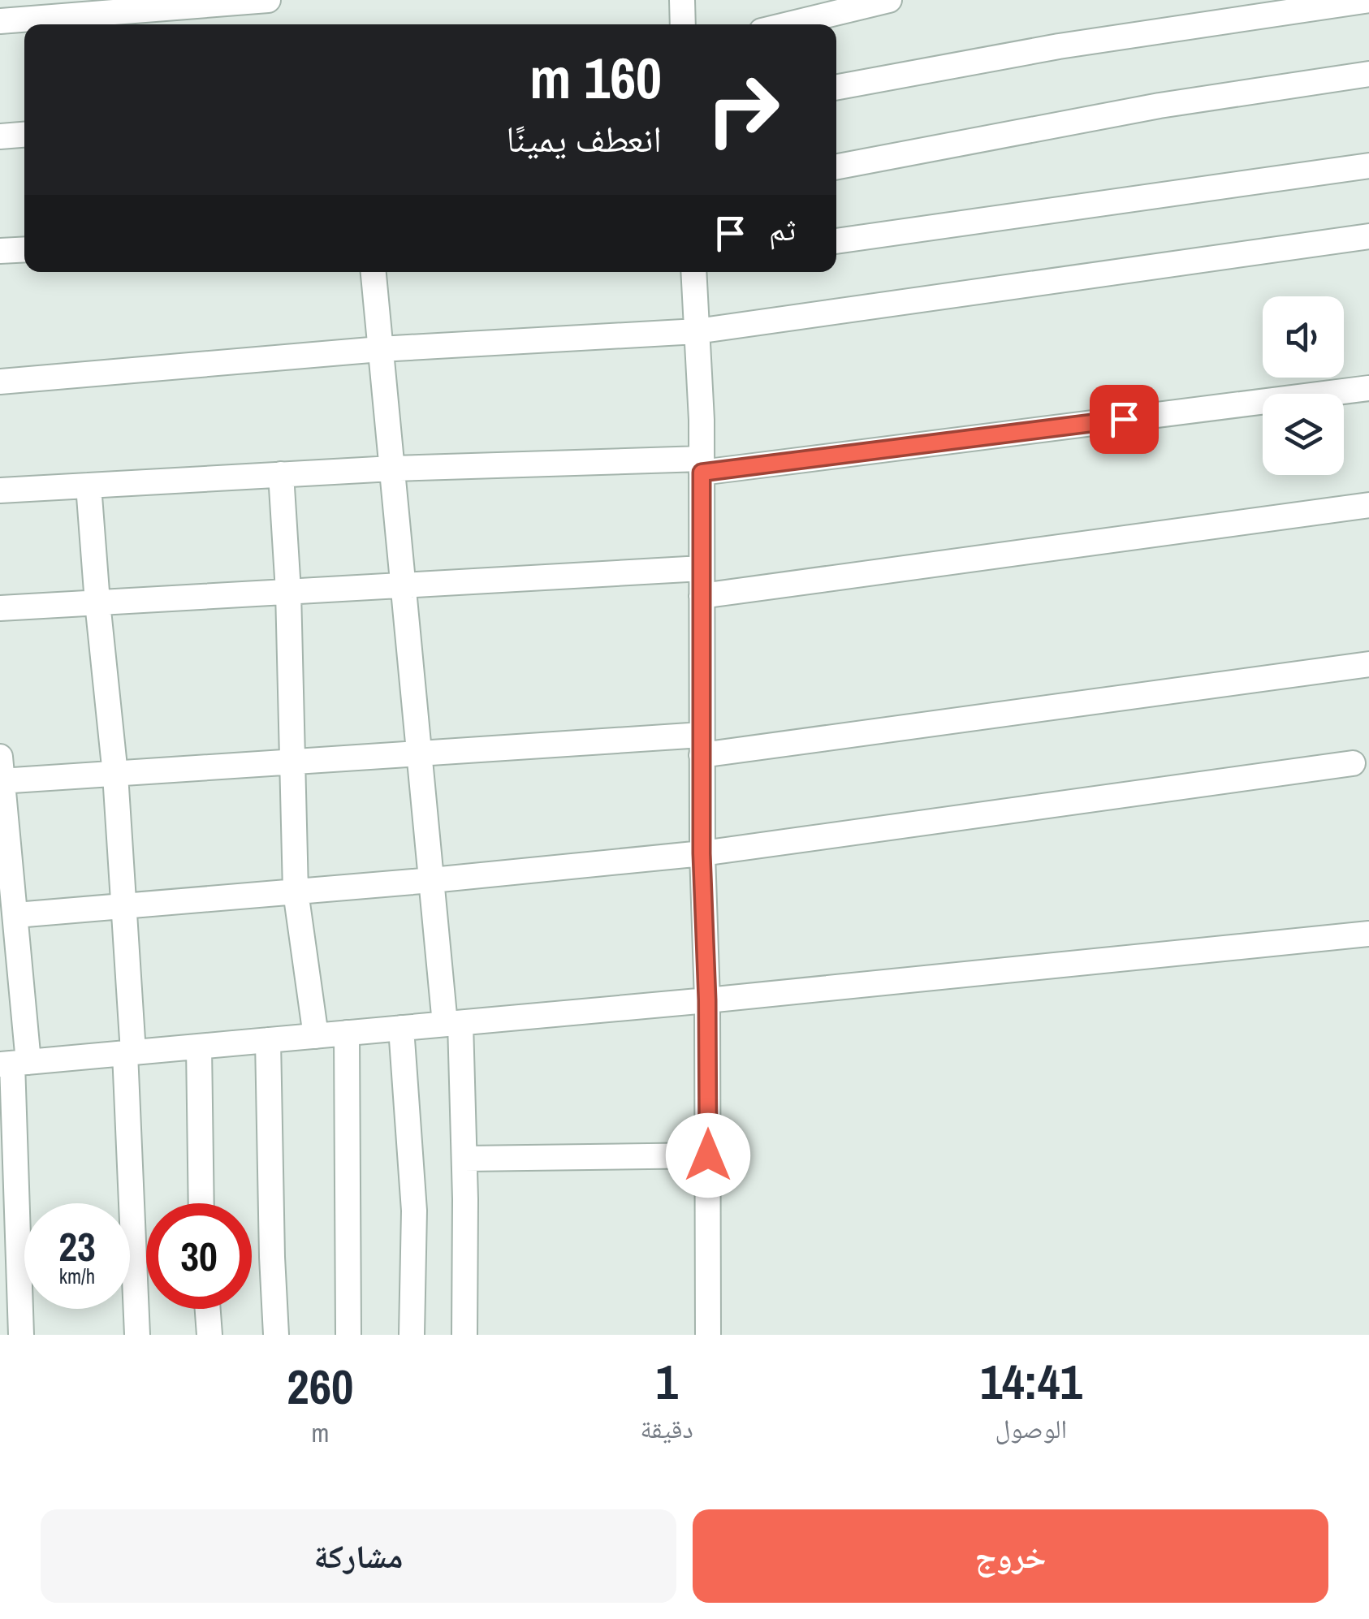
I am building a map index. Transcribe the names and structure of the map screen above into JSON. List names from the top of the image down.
{
  "page": {
    "turn": ["160 m", "انعطف يمينًا"],
    "then": "ثم",
    "speed": "23 km/h",
    "limit": "30",
    "eta": [
      "14:41",
      "الوصول",
      "1",
      "دقيقة",
      "260",
      "m"
    ],
    "buttons": ["خروج", "مشاركة"]
  }
}
